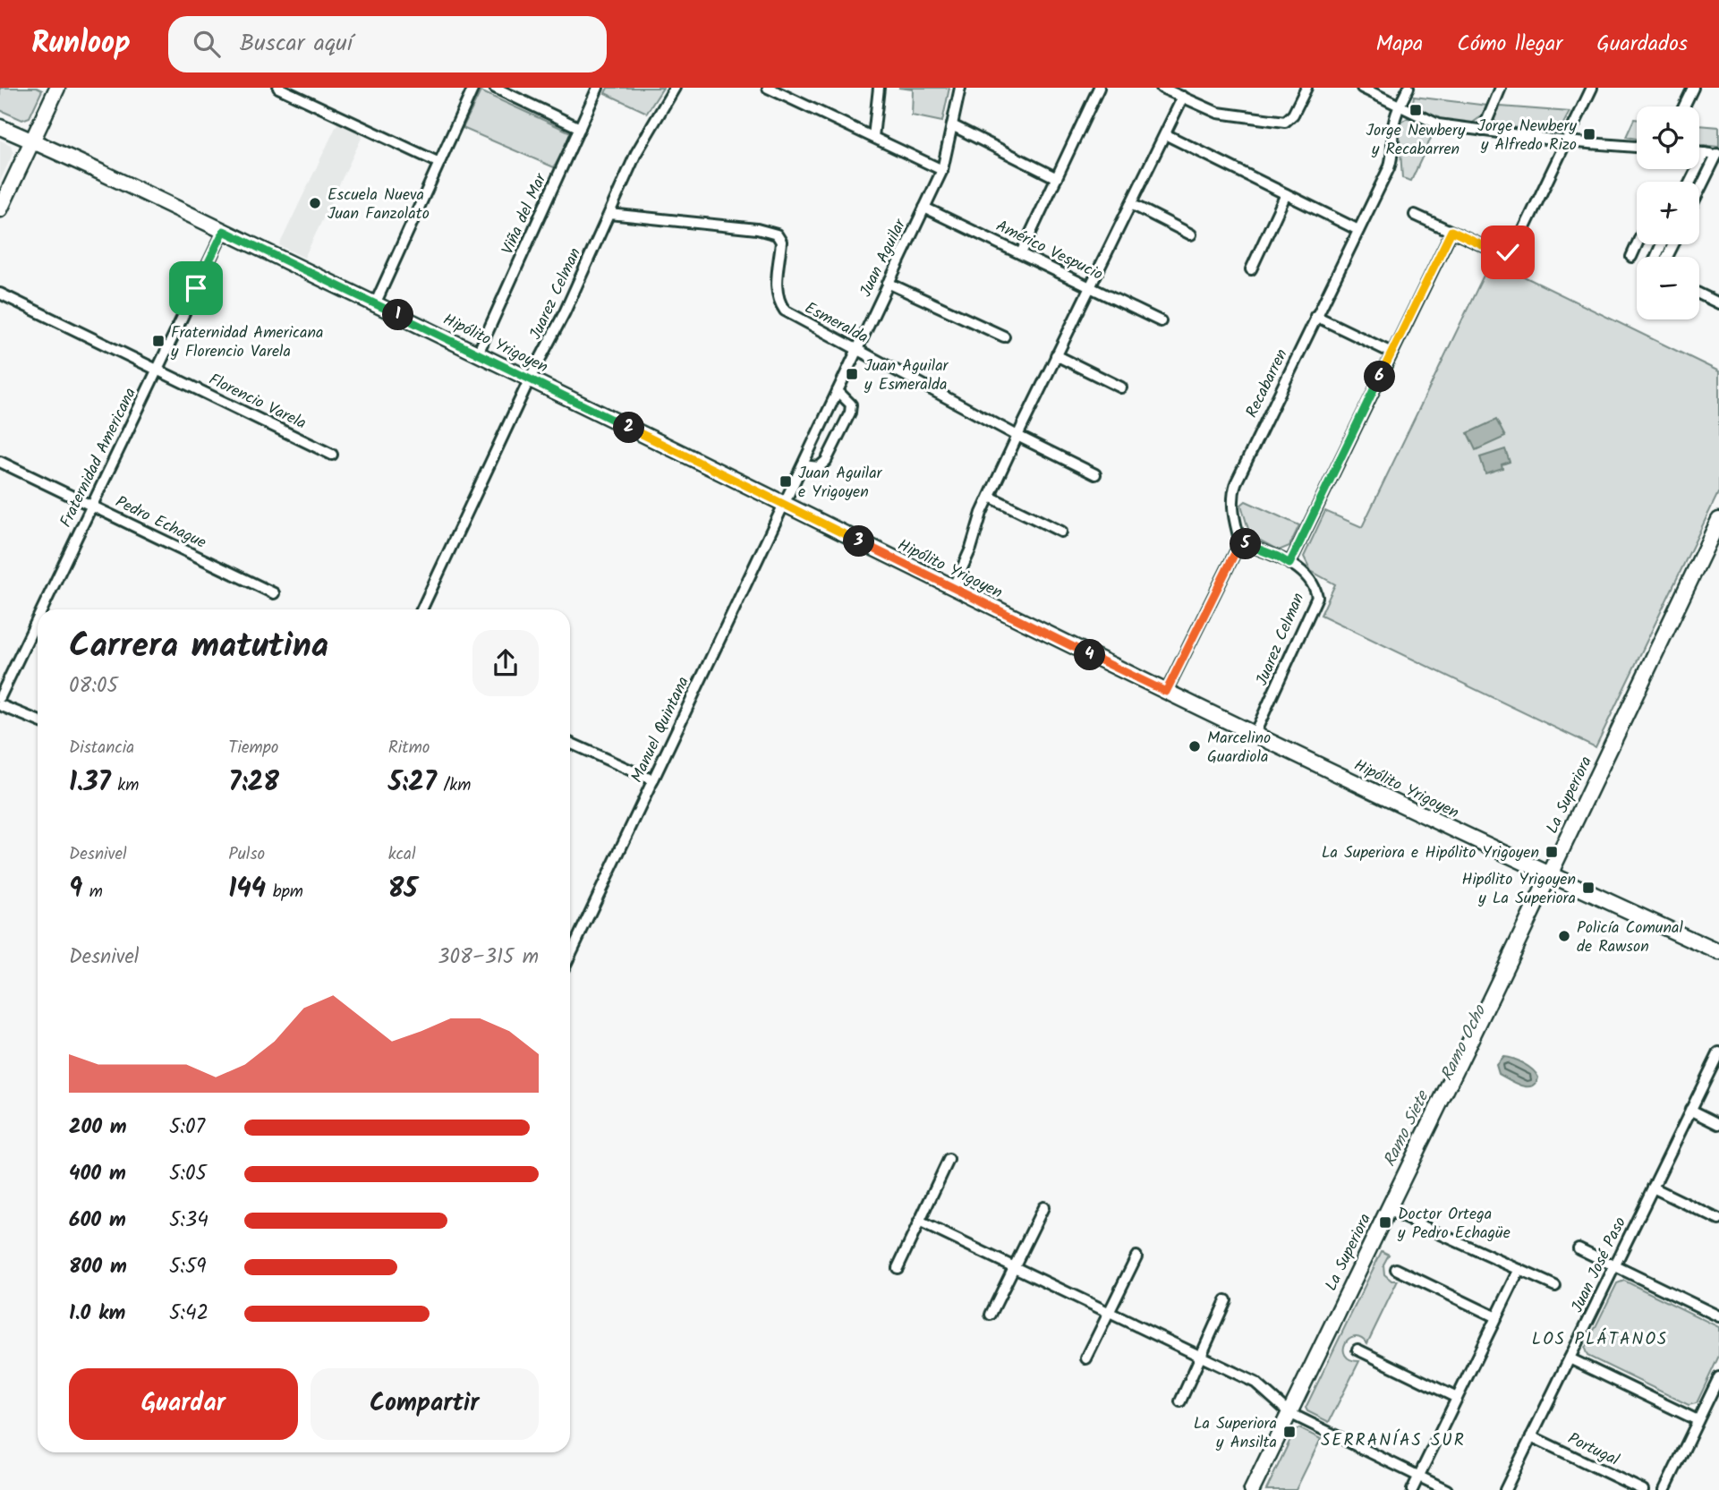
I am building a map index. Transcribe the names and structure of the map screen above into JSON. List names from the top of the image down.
{
  "streets": {
    "main road": ["Hipólito Yrigoyen", "La Superiora"],
    "street": [
      "Viña del Mar",
      "Américo Vespucio",
      "Juan Aguilar",
      "Juarez Celman",
      "Esmeralda",
      "Recabarren",
      "Florencio Varela",
      "Fraternidad Americana",
      "Pedro Echague",
      "Manuel Quintana",
      "Juan José Paso",
      "Portugal"
    ]
  },
  "crossings": [
    ["Viña del Mar", "Hipólito Yrigoyen"],
    ["Américo Vespucio", "Juan Aguilar"],
    ["Juan Aguilar", "Esmeralda"],
    ["Juan Aguilar", "Hipólito Yrigoyen"],
    ["Juan Aguilar", "Manuel Quintana"],
    ["Juarez Celman", "Esmeralda"],
    ["Juarez Celman", "Hipólito Yrigoyen"],
    ["Juarez Celman", "Recabarren"],
    ["Hipólito Yrigoyen", "Fraternidad Americana"],
    ["Hipólito Yrigoyen", "Manuel Quintana"],
    ["Hipólito Yrigoyen", "La Superiora"],
    ["Florencio Varela", "Fraternidad Americana"],
    ["Fraternidad Americana", "Pedro Echague"],
    ["Juan José Paso", "Portugal"]
  ],
  "districts": ["LOS PLÁTANOS", "SERRANÍAS SUR"],
  "water": ["Ramo Ocho", "Ramo Siete"],
  "places": {
    "transit": [
      "Jorge Newbery y Recabarren",
      "Jorge Newbery y Alfredo Rizo",
      "Fraternidad Americana y Florencio Varela",
      "Juan Aguilar y Esmeralda",
      "Juan Aguilar e Yrigoyen",
      "La Superiora e Hipólito Yrigoyen",
      "Hipólito Yrigoyen y La Superiora",
      "Doctor Ortega y Pedro Echagüe",
      "La Superiora y Ansilta"
    ],
    "other": ["Escuela Nueva Juan Fanzolato", "Marcelino Guardiola", "Policía Comunal de Rawson"]
  },
  "page": {
    "header": "Runloop",
    "search": "Buscar aquí",
    "nav": ["Mapa", "Cómo llegar", "Guardados"],
    "map_buttons": ["+", "−"],
    "pins": [
      "1",
      "6",
      "2",
      "3",
      "5",
      "4"
    ],
    "heading": ["Carrera matutina", "08:05"],
    "stats": [
      ["Distancia", "1.37 km"],
      ["Tiempo", "7:28"],
      ["Ritmo", "5:27 /km"],
      ["Desnivel", "9 m"],
      ["Pulso", "144 bpm"],
      ["kcal", "85"]
    ],
    "chart": ["Desnivel", "308–315 m"],
    "list": [
      {
        "name": "200 m",
        "note": "5:07"
      },
      {
        "name": "400 m",
        "note": "5:05"
      },
      {
        "name": "600 m",
        "note": "5:34"
      },
      {
        "name": "800 m",
        "note": "5:59"
      },
      {
        "name": "1.0 km",
        "note": "5:42"
      }
    ],
    "buttons": ["Guardar", "Compartir"]
  }
}
